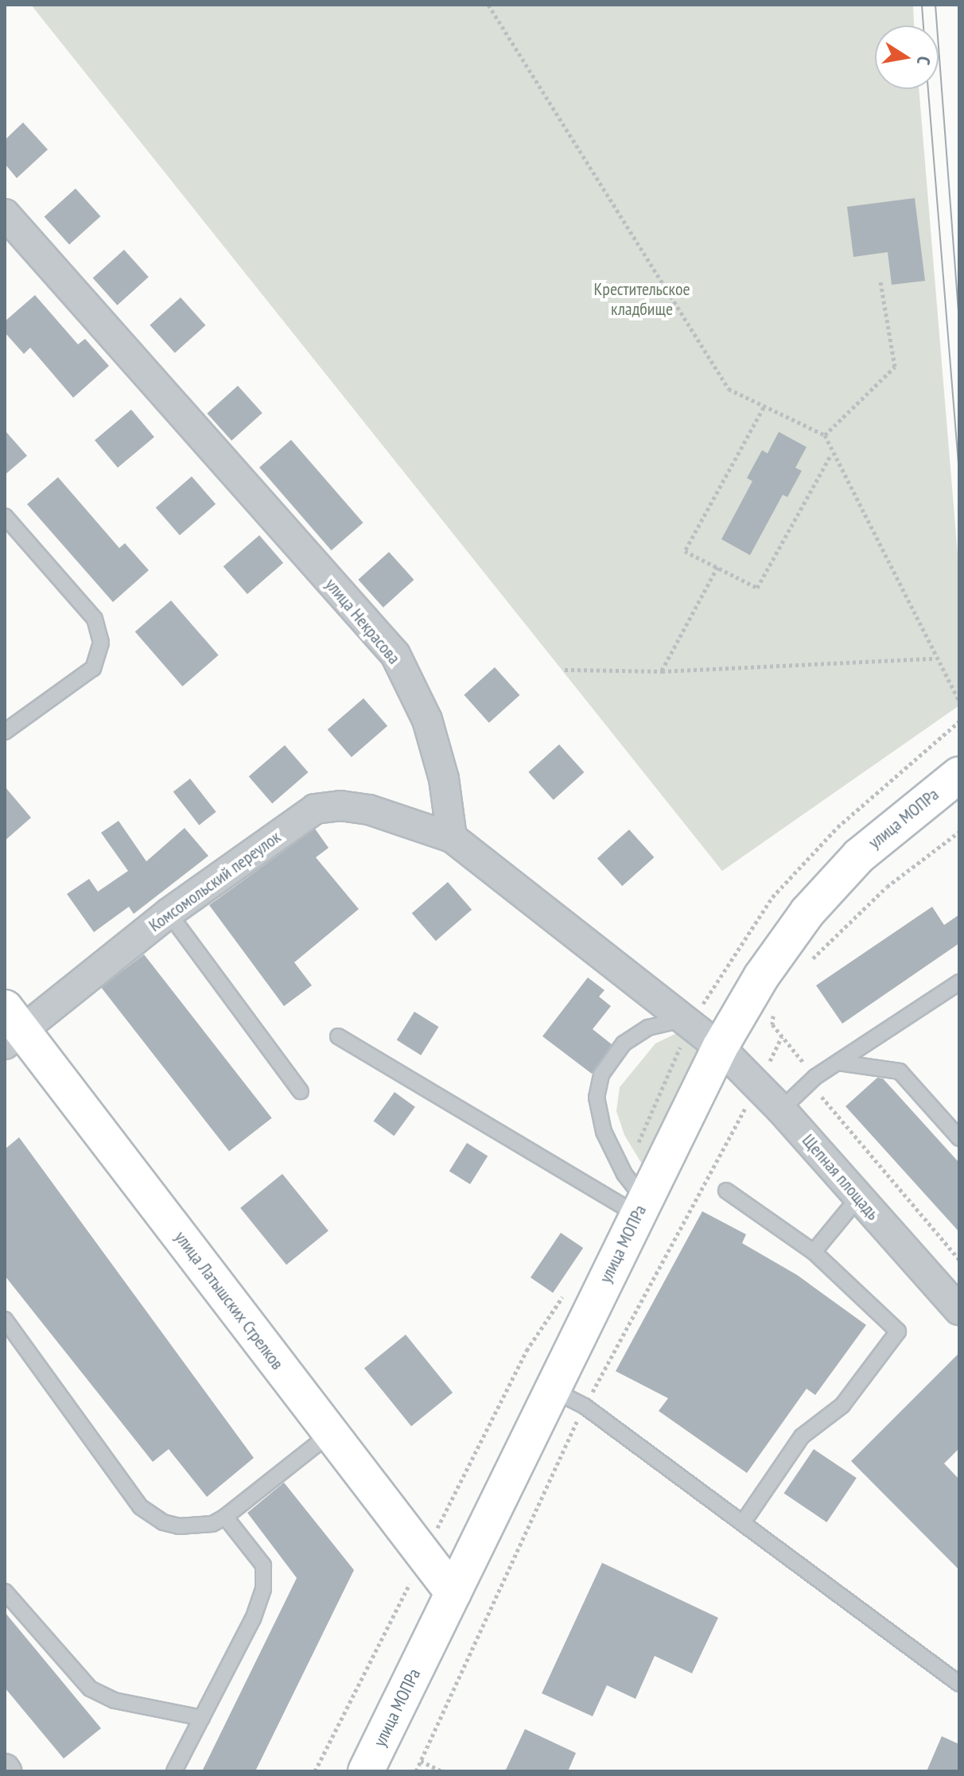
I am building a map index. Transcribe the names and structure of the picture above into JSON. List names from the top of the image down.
{
  "streets": {
    "street": [
      "улица Некрасова",
      "улица МОПРа",
      "Комсомольский переулок",
      "Щепная площадь",
      "улица Латышских Стрелков"
    ]
  },
  "crossings": [
    ["улица Некрасова", "Комсомольский переулок"],
    ["улица МОПРа", "Щепная площадь"],
    ["улица МОПРа", "улица Латышских Стрелков"],
    ["Комсомольский переулок", "улица Латышских Стрелков"]
  ],
  "parks": ["Крестительское кладбище"],
  "north": "right"
}
